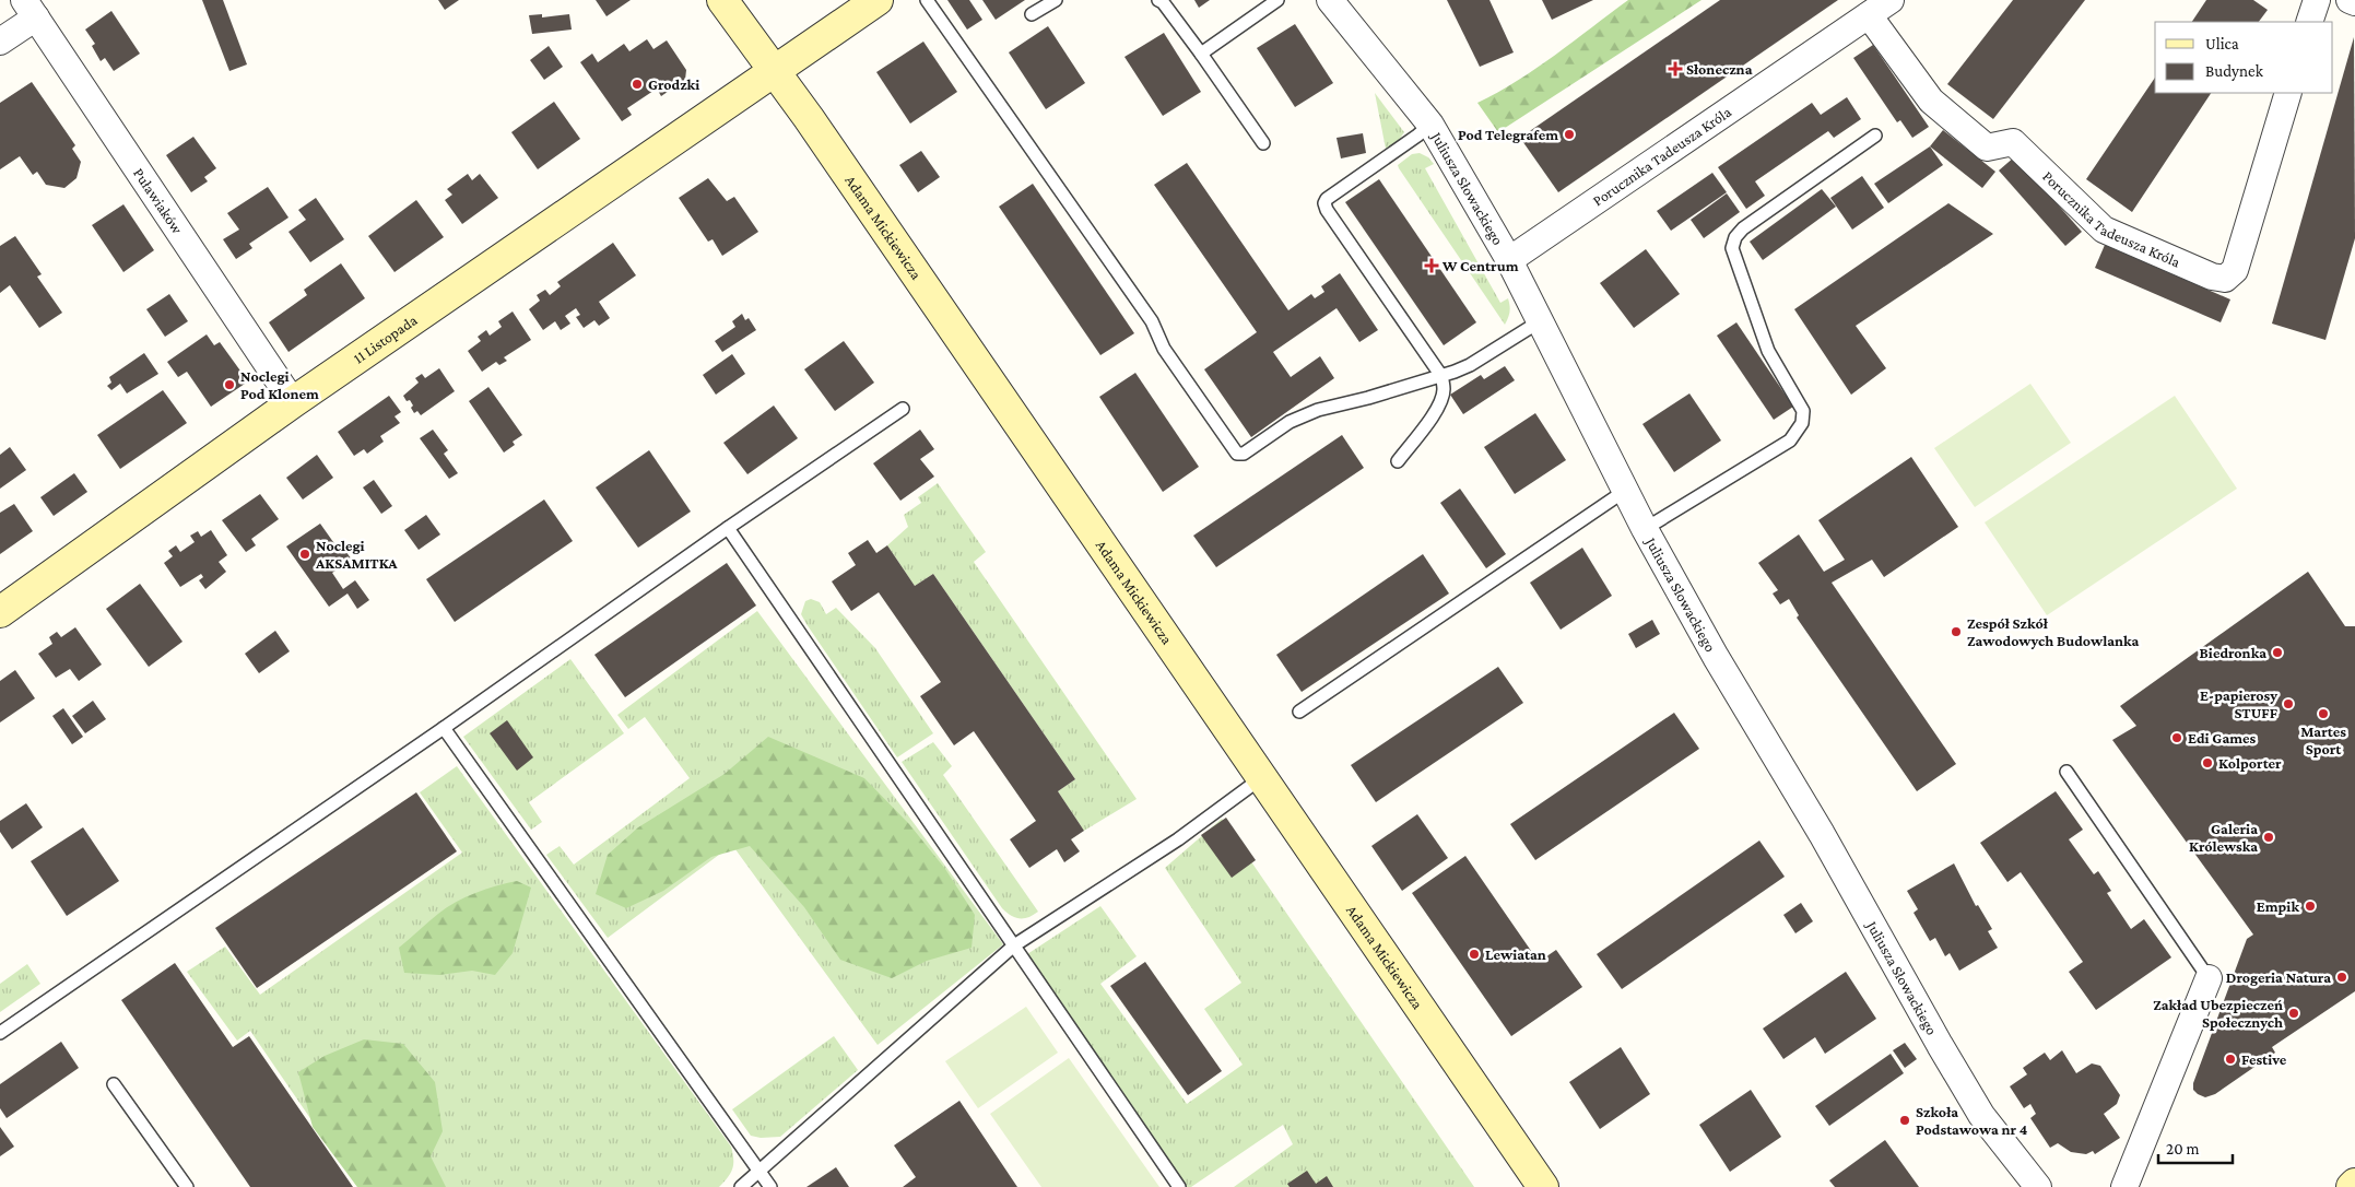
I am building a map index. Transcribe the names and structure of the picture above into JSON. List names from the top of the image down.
{
  "streets": {
    "street": [
      "Porucznika Tadeusza Króla",
      "Juliusza Słowackiego",
      "Puławiaków",
      "Adama Mickiewicza",
      "11 Listopada"
    ]
  },
  "crossings": [
    ["Porucznika Tadeusza Króla", "Juliusza Słowackiego"],
    ["Puławiaków", "11 Listopada"],
    ["Adama Mickiewicza", "11 Listopada"]
  ],
  "places": {
    "health": ["Słoneczna", "W Centrum"],
    "other": [
      "Grodzki",
      "Pod Telegrafem",
      "Noclegi Pod Klonem",
      "Noclegi AKSAMITKA",
      "Zespół Szkół Zawodowych Budowlanka",
      "Biedronka",
      "E-papierosy STUFF",
      "Martes Sport",
      "Edi Games",
      "Kolporter",
      "Galeria Królewska",
      "Empik",
      "Lewiatan",
      "Drogeria Natura",
      "Zakład Ubezpieczeń Społecznych",
      "Festive",
      "Szkoła Podstawowa nr 4"
    ]
  },
  "legend": ["Ulica", "Budynek"],
  "scale_bar": "20 m"
}
